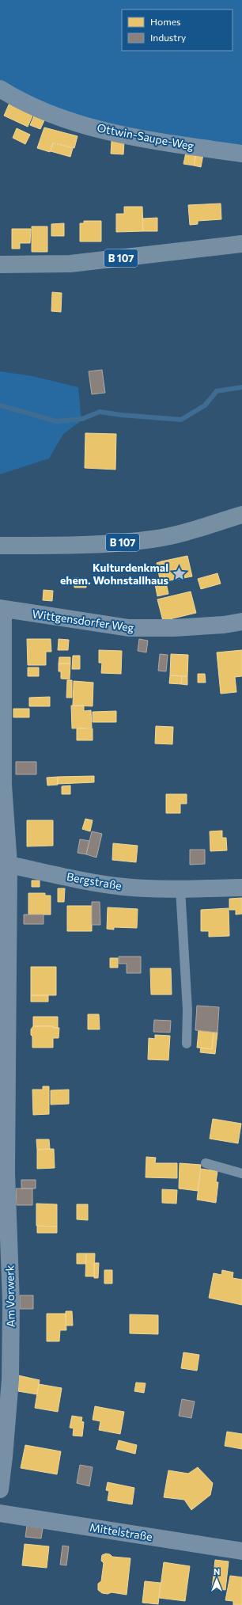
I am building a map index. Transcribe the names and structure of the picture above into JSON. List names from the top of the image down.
{
  "streets": {
    "main road": ["B 107"],
    "street": [
      "Ottwin-Saupe-Weg",
      "Wittgensdorfer Weg",
      "Bergstraße",
      "Am Vorwerk",
      "Mittelstraße"
    ]
  },
  "crossings": [
    ["Wittgensdorfer Weg", "Am Vorwerk"],
    ["Bergstraße", "Am Vorwerk"]
  ],
  "places": {
    "place": ["Kulturdenkmal ehem. Wohnstallhaus"]
  },
  "legend": ["Homes", "Industry"],
  "north": "top"
}
